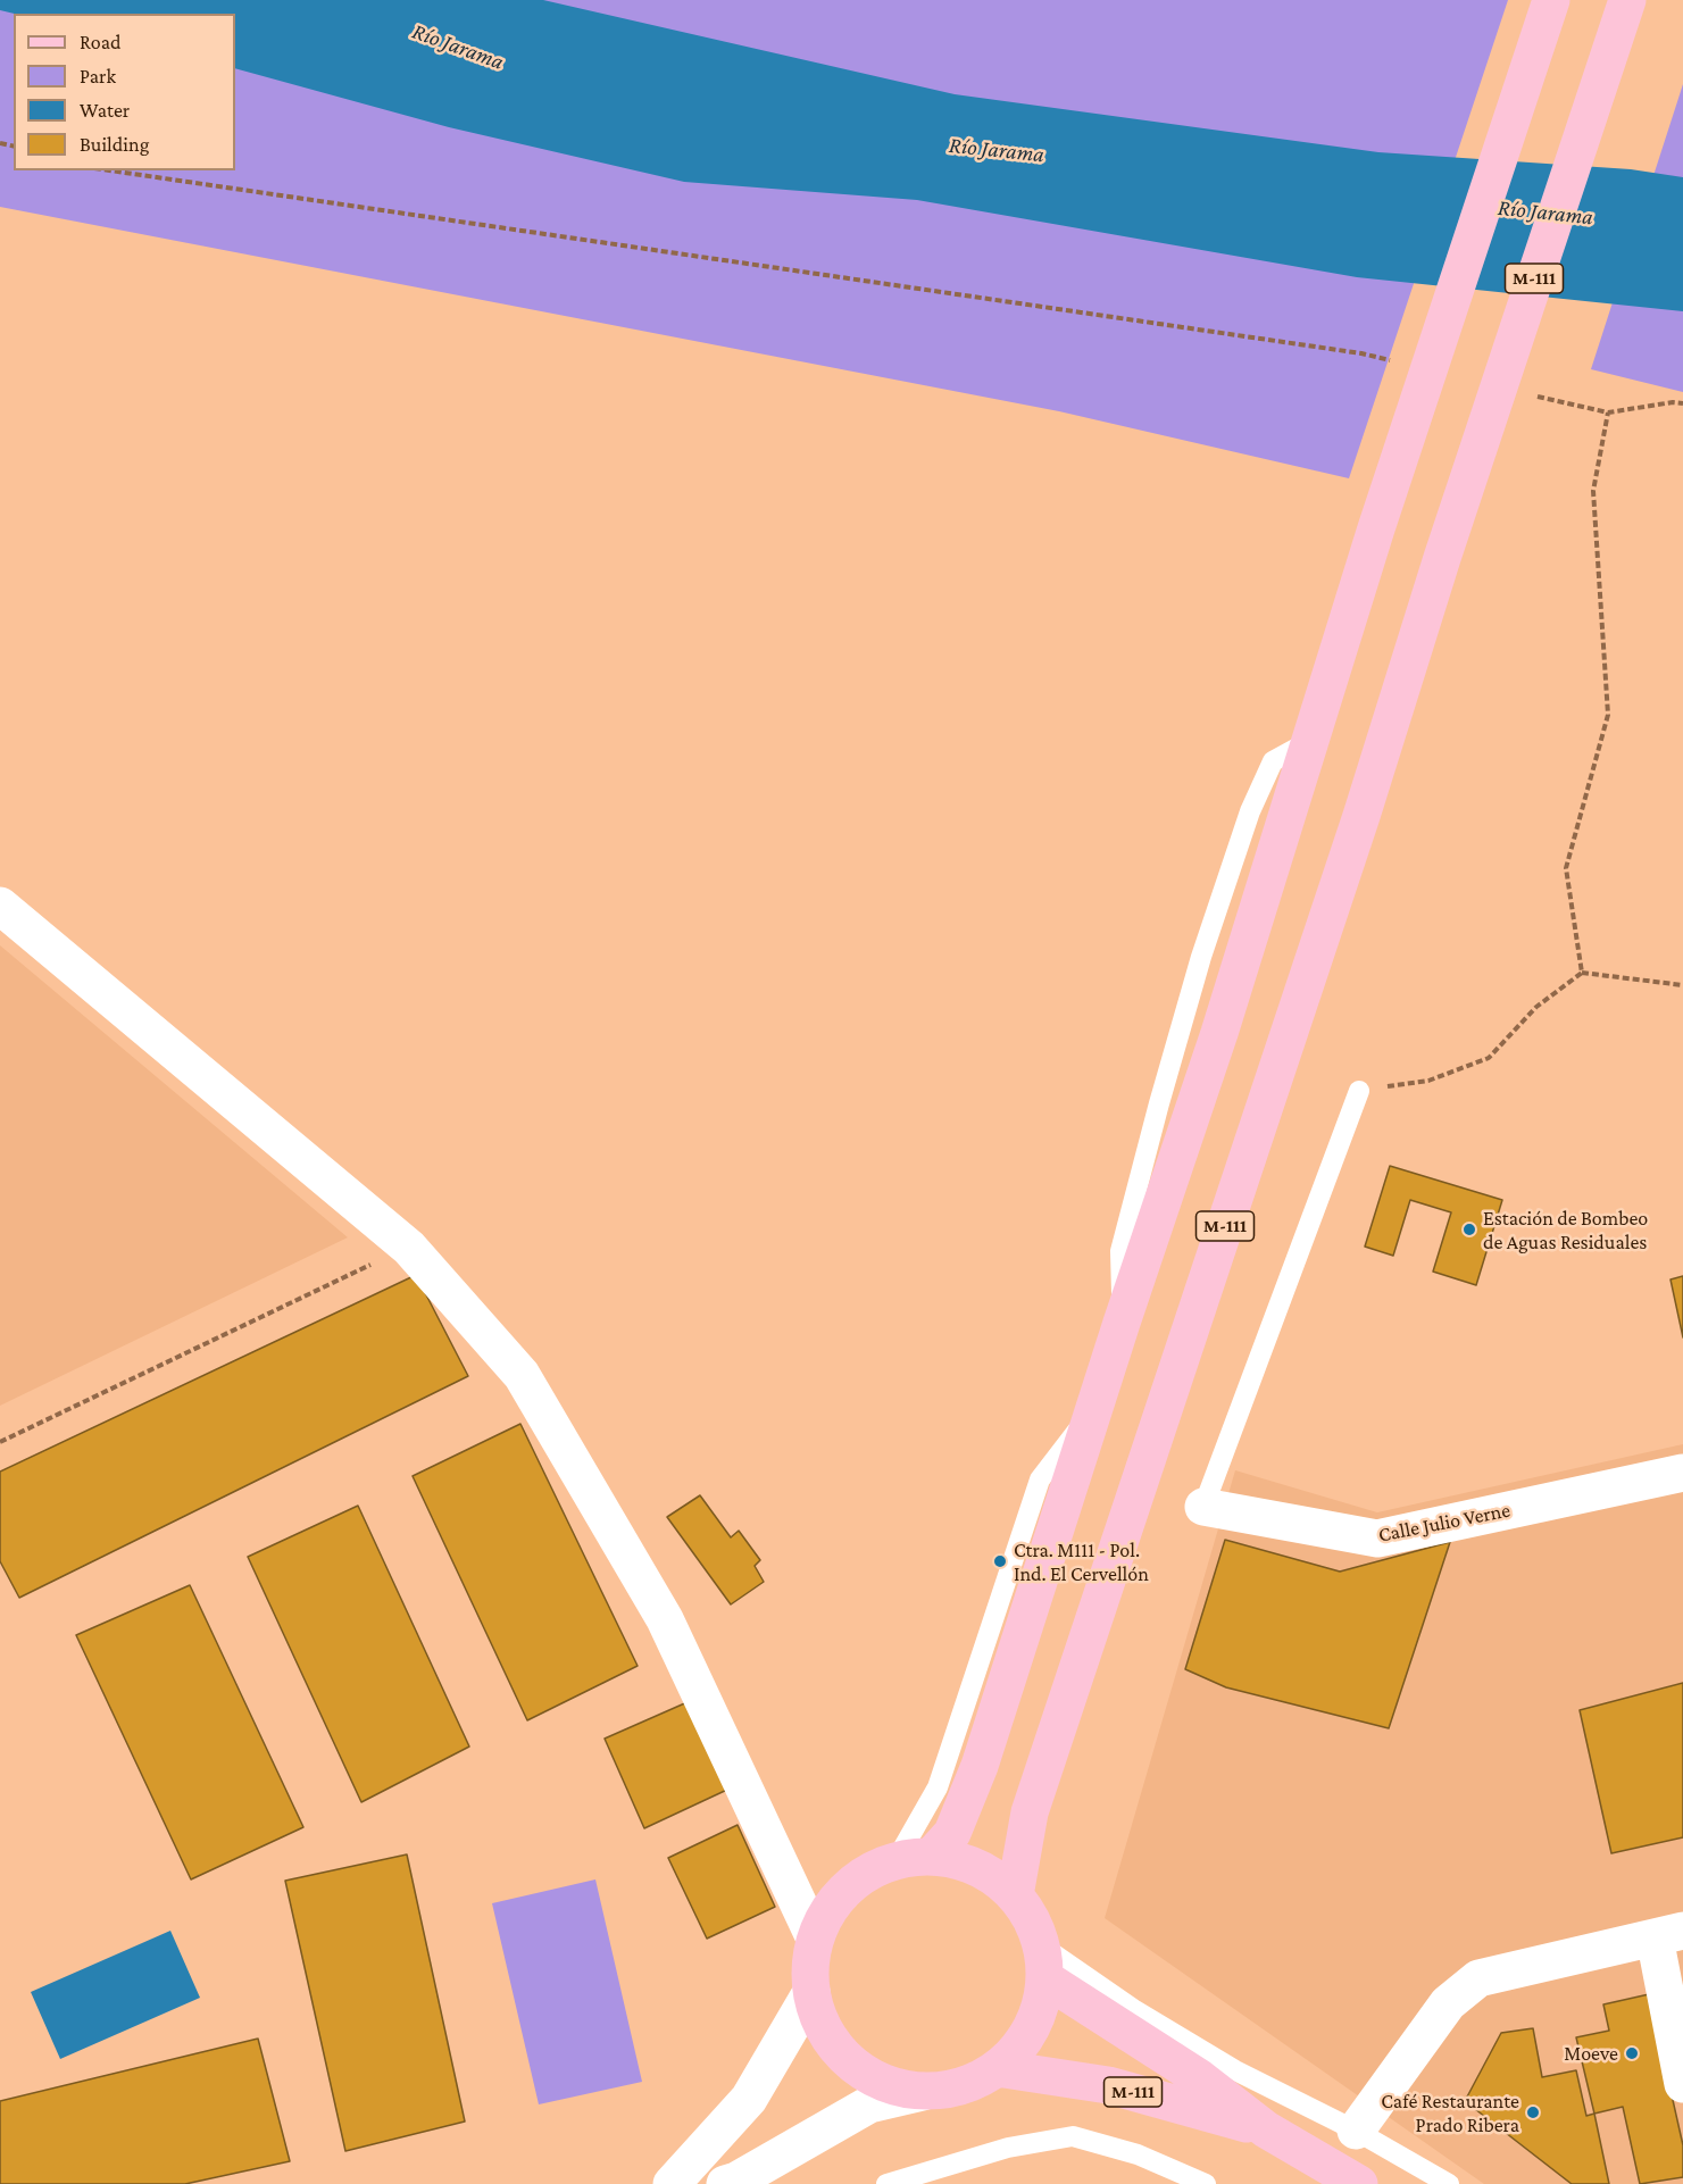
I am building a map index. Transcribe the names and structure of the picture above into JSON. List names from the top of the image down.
{
  "streets": {
    "main road": ["M-111"],
    "street": ["Calle Julio Verne"]
  },
  "water": ["Río Jarama"],
  "places": [
    "Estación de Bombeo de Aguas Residuales",
    "Ctra. M111 - Pol. Ind. El Cervellón",
    "Moeve",
    "Café Restaurante Prado Ribera"
  ],
  "legend": [
    "Road",
    "Park",
    "Water",
    "Building"
  ]
}
